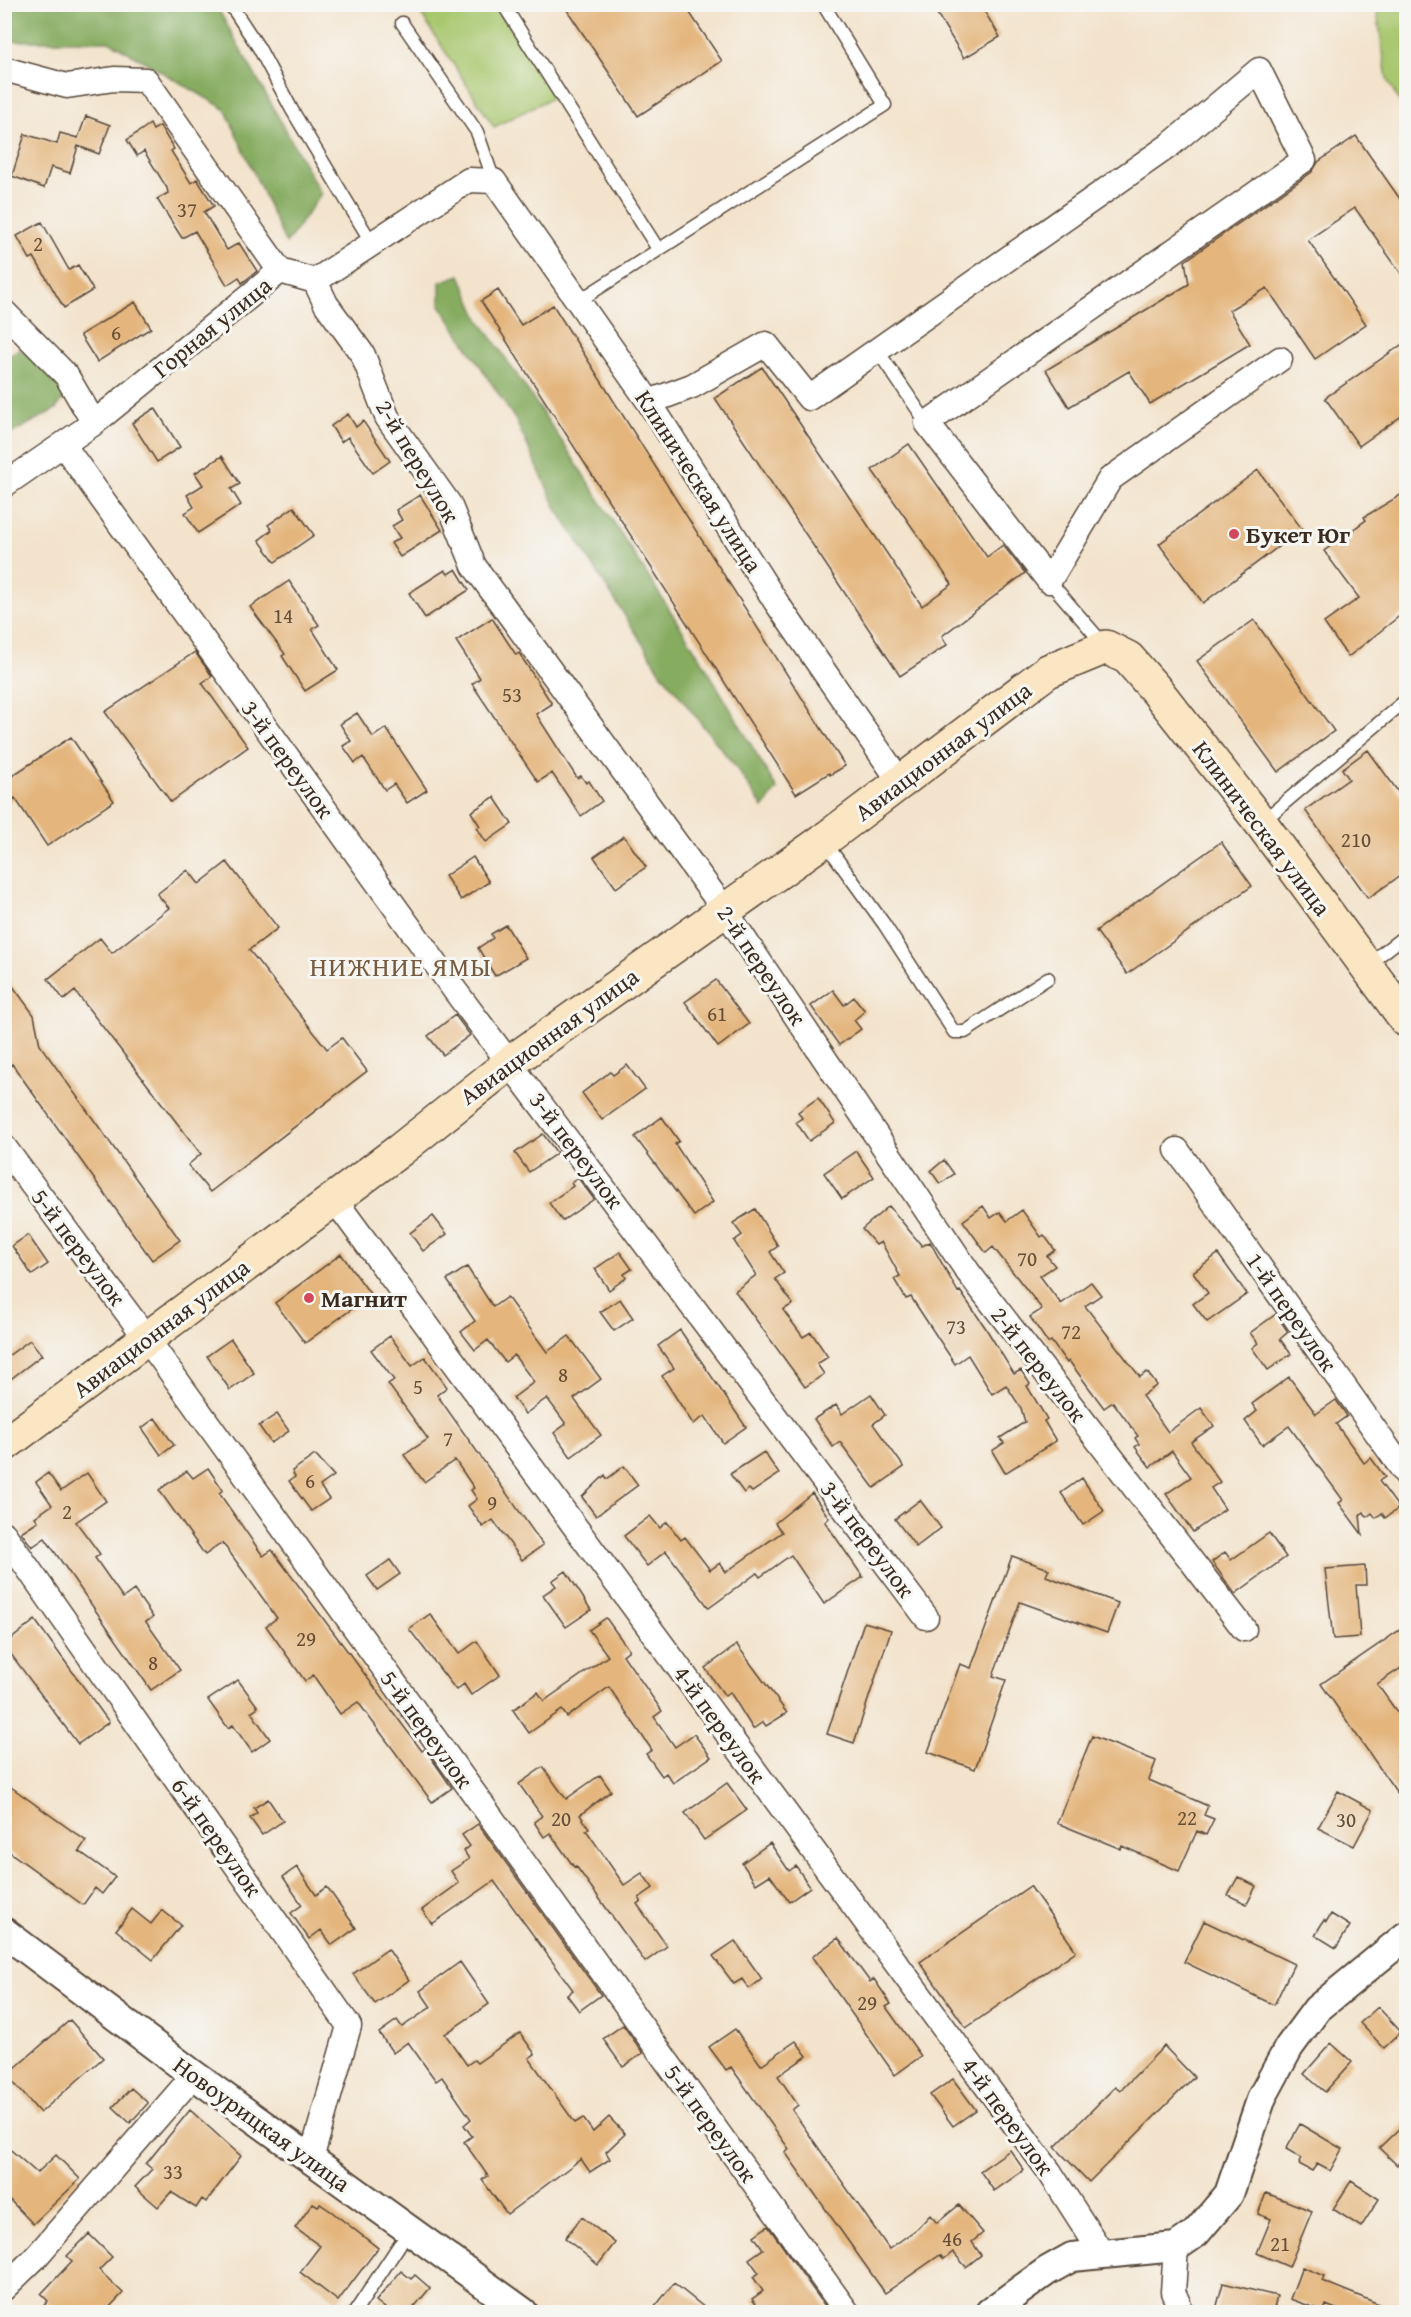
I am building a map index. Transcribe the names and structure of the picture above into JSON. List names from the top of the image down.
{
  "streets": {
    "main road": ["Клиническая улица", "Авиационная улица"],
    "street": [
      "Горная улица",
      "2-й переулок",
      "3-й переулок",
      "5-й переулок",
      "1-й переулок",
      "4-й переулок",
      "6-й переулок",
      "Новоурицкая улица"
    ]
  },
  "crossings": [
    ["Горная улица", "2-й переулок"],
    ["Горная улица", "3-й переулок"],
    ["2-й переулок", "Авиационная улица"],
    ["Клиническая улица", "Авиационная улица"],
    ["Авиационная улица", "3-й переулок"],
    ["Авиационная улица", "5-й переулок"],
    ["Авиационная улица", "4-й переулок"],
    ["6-й переулок", "Новоурицкая улица"]
  ],
  "districts": ["НИЖНИЕ ЯМЫ"],
  "places": ["Букет Юг", "Магнит"],
  "house_numbers": [
    "37",
    "2",
    "6",
    "14",
    "53",
    "210",
    "61",
    "70",
    "73",
    "72",
    "8",
    "5",
    "7",
    "6",
    "9",
    "2",
    "29",
    "8",
    "22",
    "20",
    "30",
    "29",
    "33",
    "46",
    "21"
  ]
}
